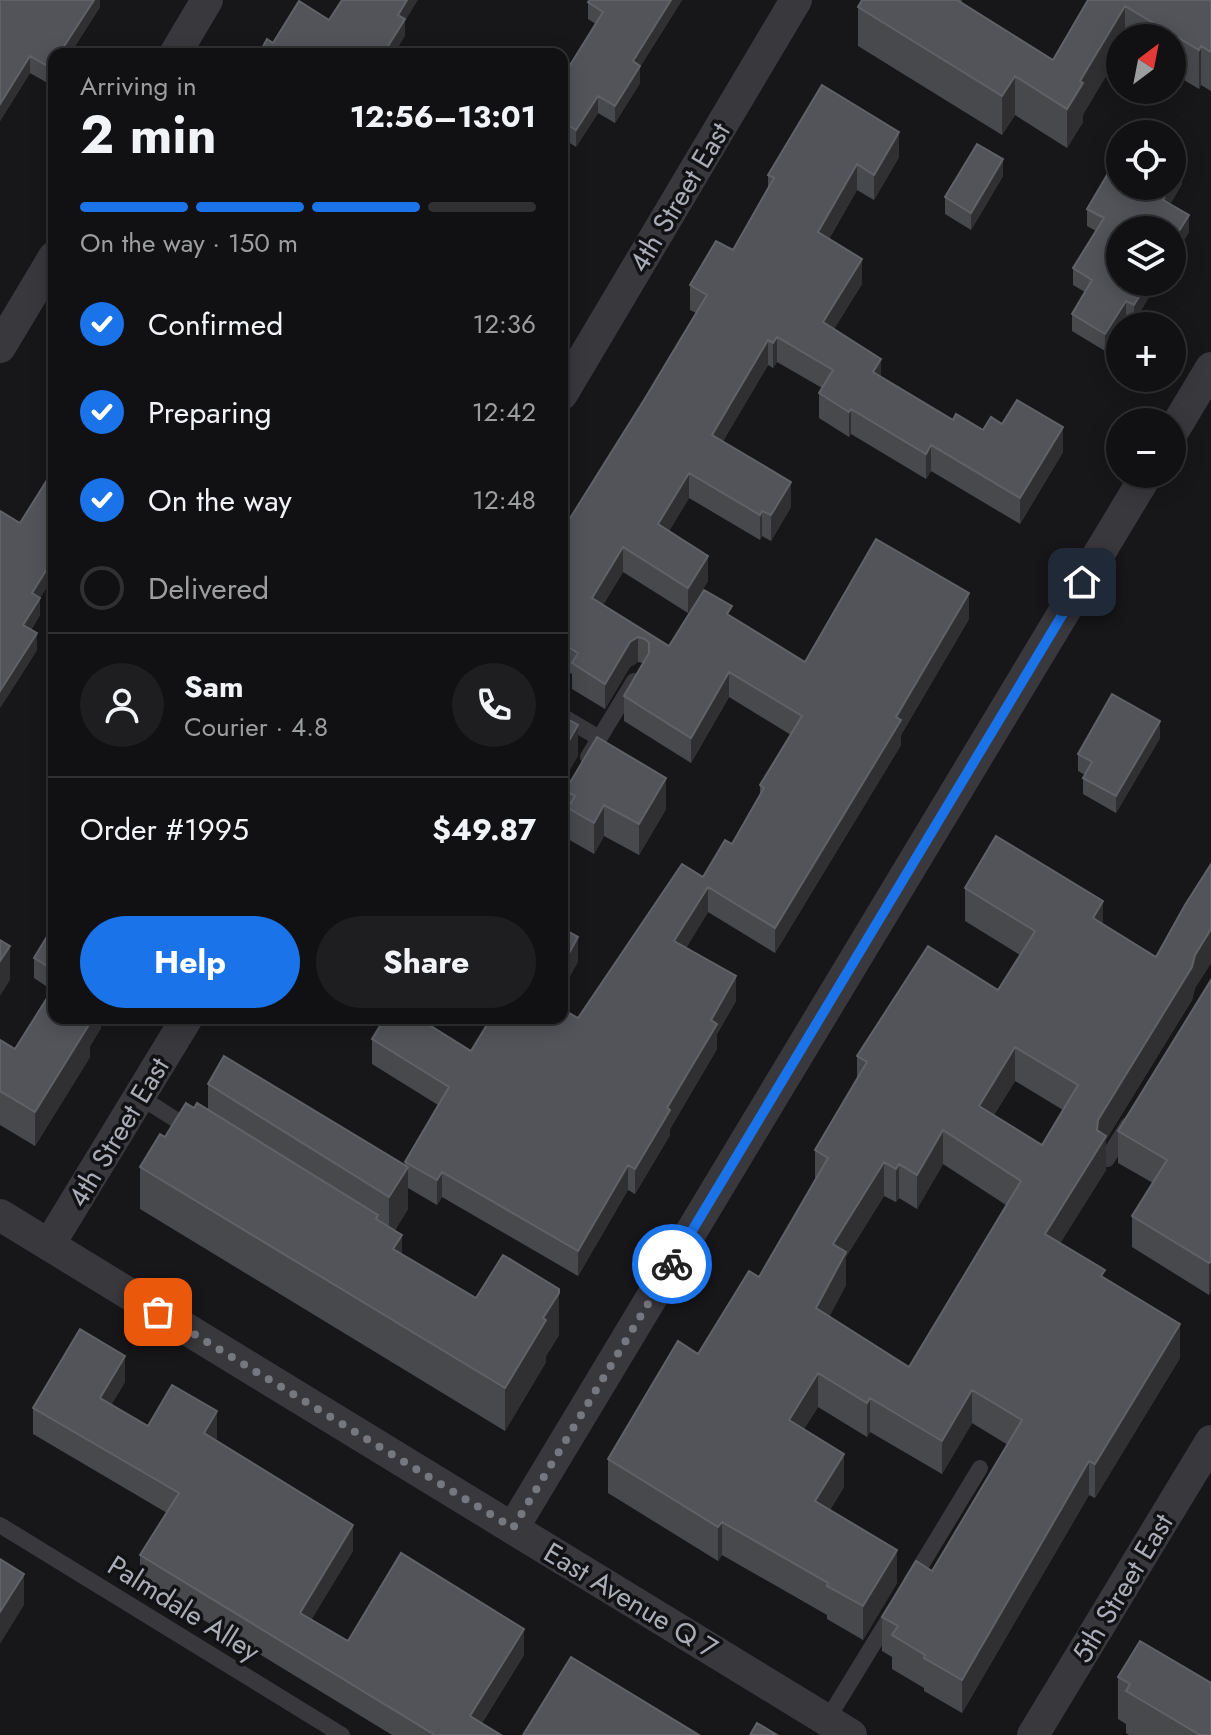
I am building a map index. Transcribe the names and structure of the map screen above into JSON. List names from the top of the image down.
{
  "streets": {
    "street": ["4th Street East", "5th Street East", "East Avenue Q 7"],
    "lane": ["Palmdale Alley"]
  },
  "crossings": [
    ["4th Street East", "East Avenue Q 7"]
  ],
  "north": "top right",
  "page": {
    "map_buttons": ["+", "−"],
    "heading": ["2 min", "Arriving in", "12:56–13:01"],
    "panel": [
      "Sam",
      "Courier · 4.8",
      "Order #1995",
      "$49.87"
    ],
    "bar": "On the way · 150 m",
    "list": [
      ["Confirmed", "12:36"],
      ["Preparing", "12:42"],
      ["On the way", "12:48"],
      "Delivered"
    ],
    "buttons": ["Help", "Share"]
  }
}
